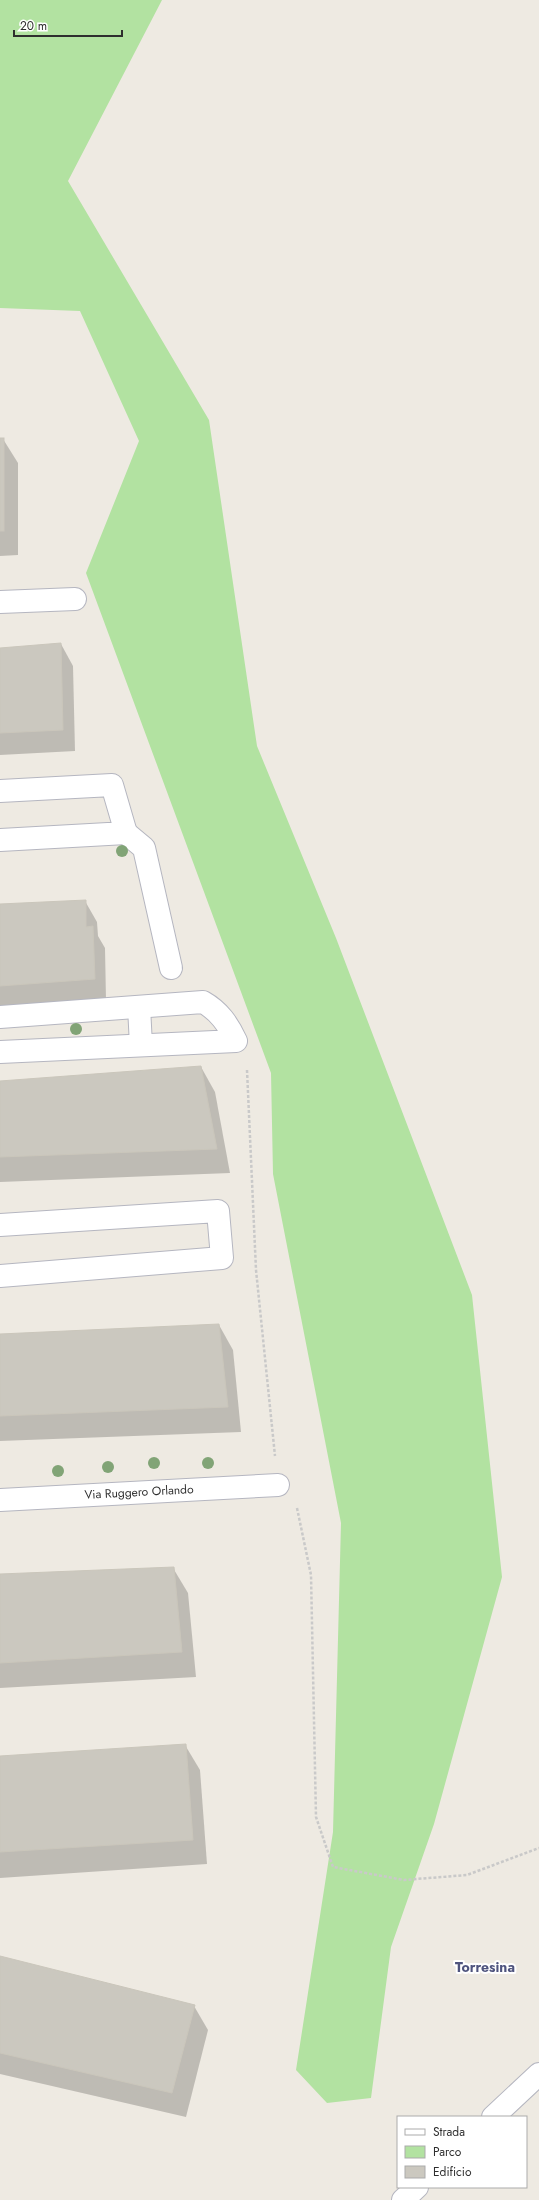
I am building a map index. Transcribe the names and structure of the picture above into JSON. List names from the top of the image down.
{
  "streets": {
    "street": ["Via Ruggero Orlando"]
  },
  "districts": ["Torresina"],
  "legend": ["Strada", "Parco", "Edificio"],
  "scale_bar": "20 m"
}
